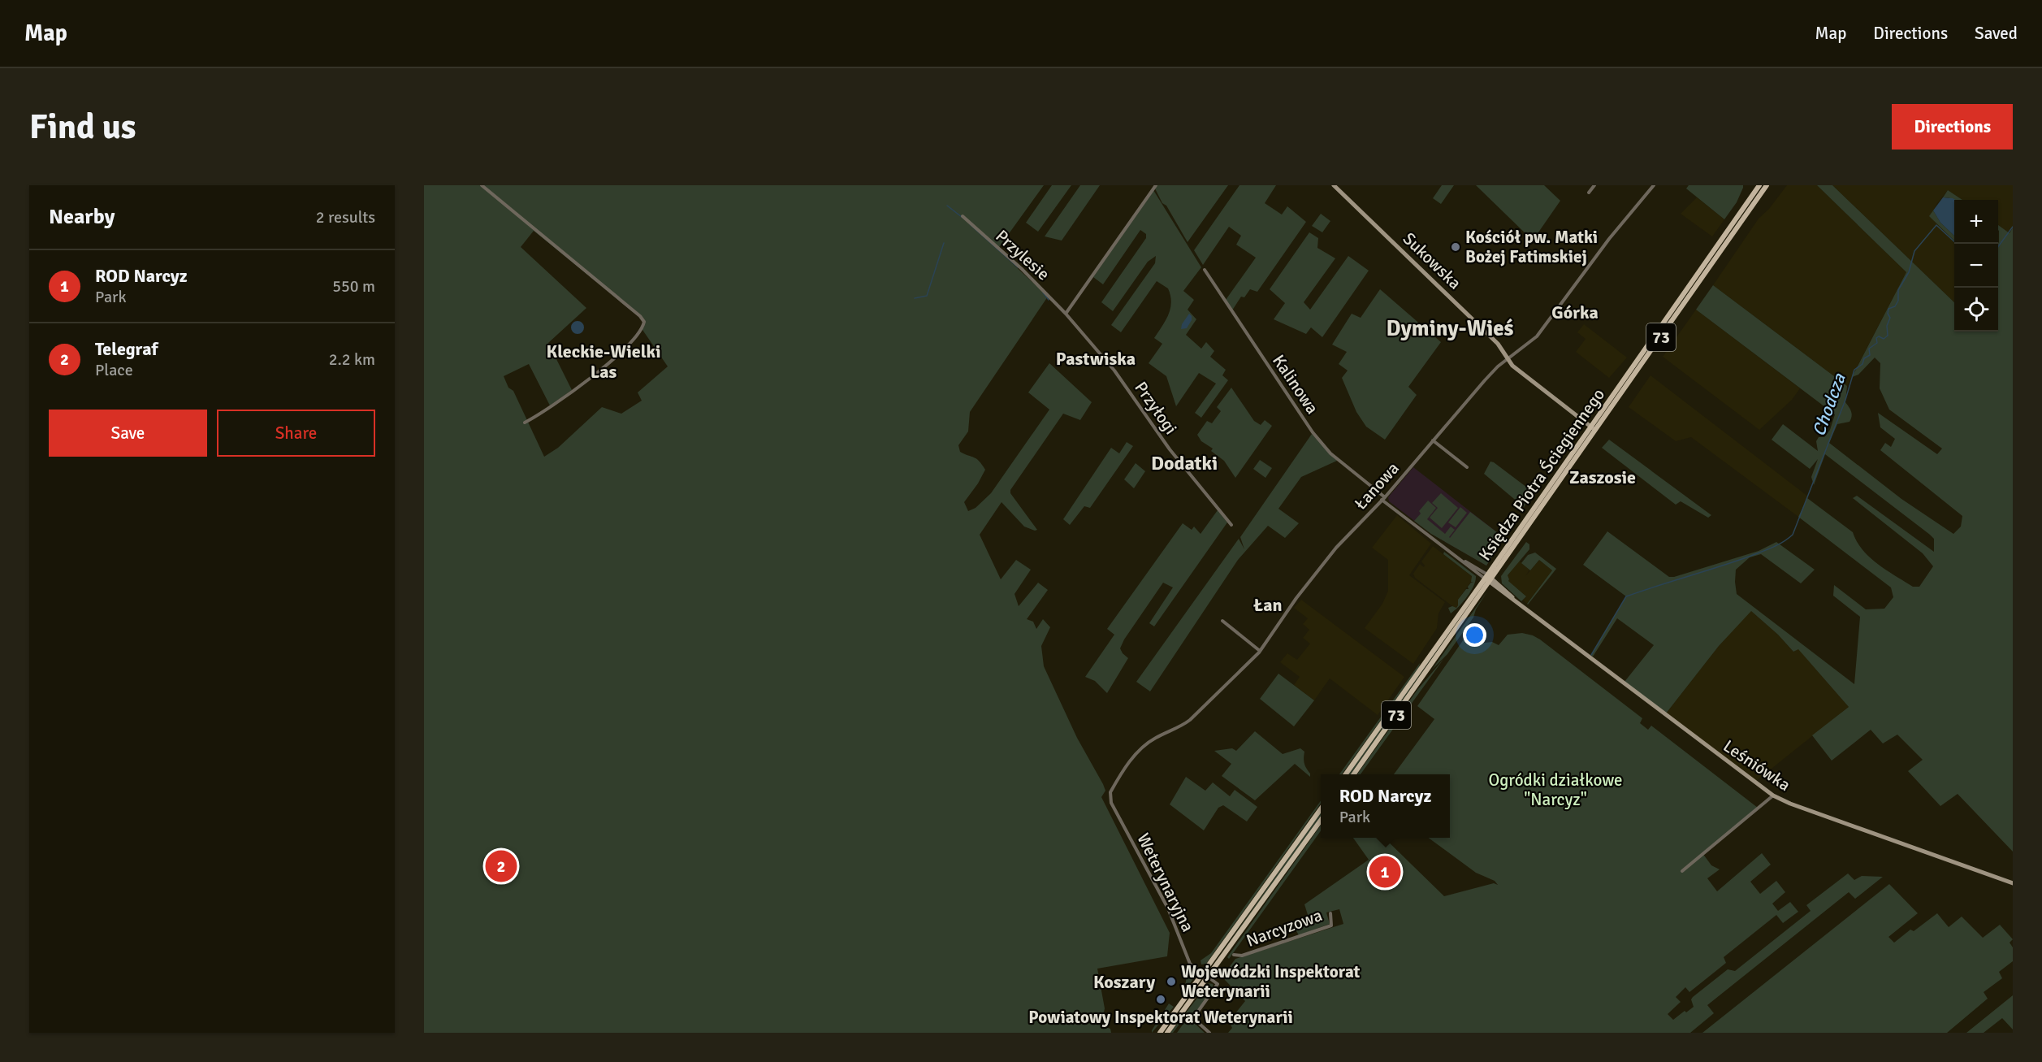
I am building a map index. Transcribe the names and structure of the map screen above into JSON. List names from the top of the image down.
{
  "streets": {
    "main road": ["73", "Księdza Piotra Ściegiennego"],
    "street": [
      "Przylesie",
      "Sukowska",
      "Kalinowa",
      "Przyłogi",
      "Łanowa",
      "Leśniówka",
      "Weterynaryjna",
      "Narcyzowa"
    ]
  },
  "crossings": [
    ["Przylesie", "Przyłogi"],
    ["Sukowska", "Księdza Piotra Ściegiennego"],
    ["Sukowska", "Łanowa"],
    ["Kalinowa", "Księdza Piotra Ściegiennego"],
    ["Kalinowa", "Łanowa"],
    ["Kalinowa", "Leśniówka"],
    ["Księdza Piotra Ściegiennego", "Leśniówka"],
    ["Łanowa", "Weterynaryjna"]
  ],
  "districts": [
    "Górka",
    "Dyminy-Wieś",
    "Kleckie-Wielki Las",
    "Pastwiska",
    "Dodatki",
    "Zaszosie",
    "Łan",
    "Koszary"
  ],
  "water": ["Chodcza"],
  "parks": ["Ogródki działkowe \"Narcyz\""],
  "places": ["Kościół pw. Matki Bożej Fatimskiej", "Wojewódzki Inspektorat Weterynarii", "Powiatowy Inspektorat Weterynarii"],
  "page": {
    "header": "Map",
    "nav": ["Map", "Directions", "Saved"],
    "buttons": [
      "Directions",
      ["Save", "Share"]
    ],
    "title": "Find us",
    "heading": ["Nearby", "2 results"],
    "map_buttons": ["+", "−"],
    "list": [
      {
        "mark": "1",
        "name": "ROD Narcyz",
        "note": "Park",
        "value": "550 m"
      },
      {
        "mark": "2",
        "name": "Telegraf",
        "note": "Place",
        "value": "2.2 km"
      }
    ],
    "popup": ["ROD Narcyz", "Park"],
    "pins": ["2", "1"]
  }
}
